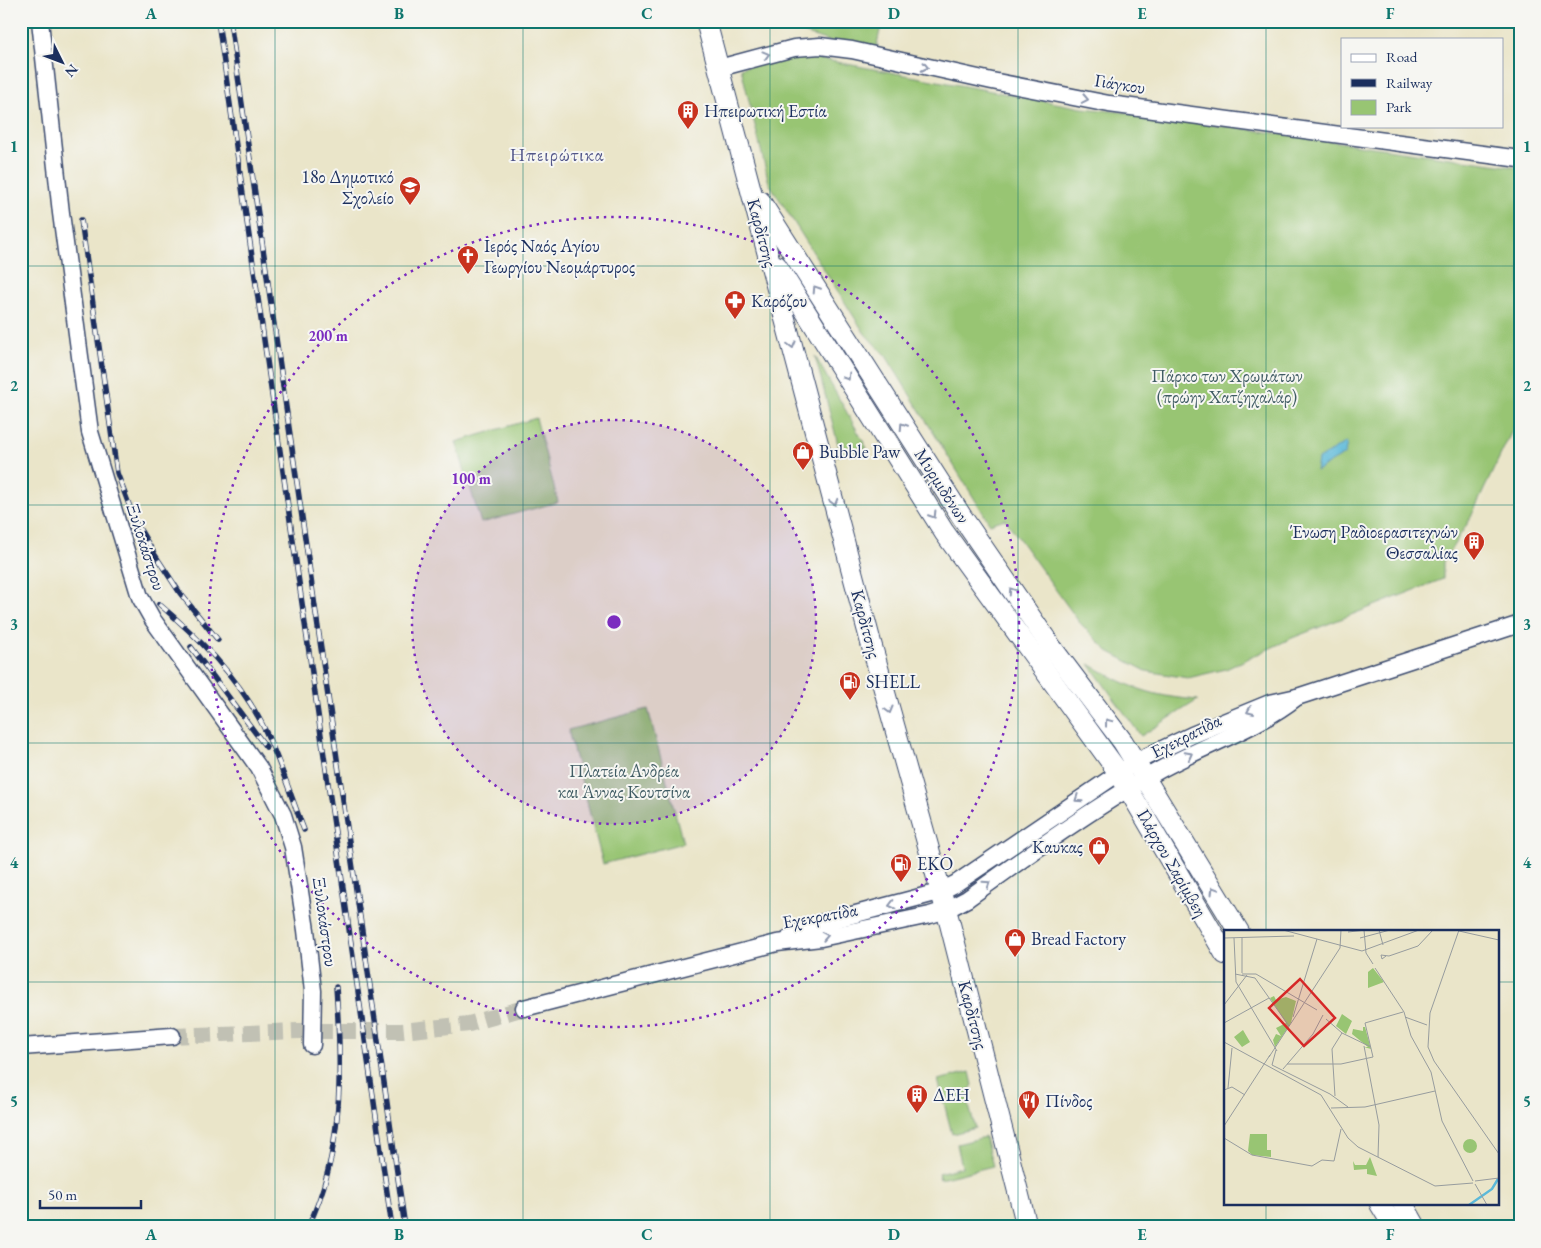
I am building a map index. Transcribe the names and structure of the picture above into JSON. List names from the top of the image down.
{
  "streets": {
    "main road": ["Καρδίτσης", "Μυρμιδόνων", "Ιλάρχου Σαρίμβεη"],
    "street": ["Γιάγκου", "Ξυλοκάστρου", "Εχεκρατίδα"]
  },
  "crossings": [
    ["Γιάγκου", "Καρδίτσης"],
    ["Καρδίτσης", "Μυρμιδόνων"],
    ["Καρδίτσης", "Εχεκρατίδα"],
    ["Μυρμιδόνων", "Εχεκρατίδα"],
    ["Μυρμιδόνων", "Ιλάρχου Σαρίμβεη"],
    ["Εχεκρατίδα", "Ιλάρχου Σαρίμβεη"]
  ],
  "one_way": ["Γιάγκου", "Καρδίτσης"],
  "districts": ["Ηπειρώτικα"],
  "parks": ["Πάρκο των Χρωμάτων (πρώην Χατζηχαλάρ)", "Πλατεία Ανδρέα και Άννας Κουτσίνα"],
  "places": {
    "building": ["Ηπειρωτική Εστία", "Ένωση Ραδιοερασιτεχνών Θεσσαλίας", "ΔΕΗ"],
    "school or university": ["18ο Δημοτικό Σχολείο"],
    "church": ["Ιερός Ναός Αγίου Γεωργίου Νεομάρτυρος"],
    "pharmacy": ["Καρόζου"],
    "shop": ["Bubble Paw", "Καυκας", "Bread Factory"],
    "fuel station": ["SHELL", "EKO"],
    "restaurant": ["Πίνδος"]
  },
  "legend": ["Road", "Railway", "Park"],
  "scale_bar": "50 m",
  "north": "bottom right",
  "grid": {
    "columns": [
      "A",
      "B",
      "C",
      "D",
      "E",
      "F"
    ],
    "rows": [
      "1",
      "2",
      "3",
      "4",
      "5"
    ]
  },
  "rings": ["200 m", "100 m"]
}
